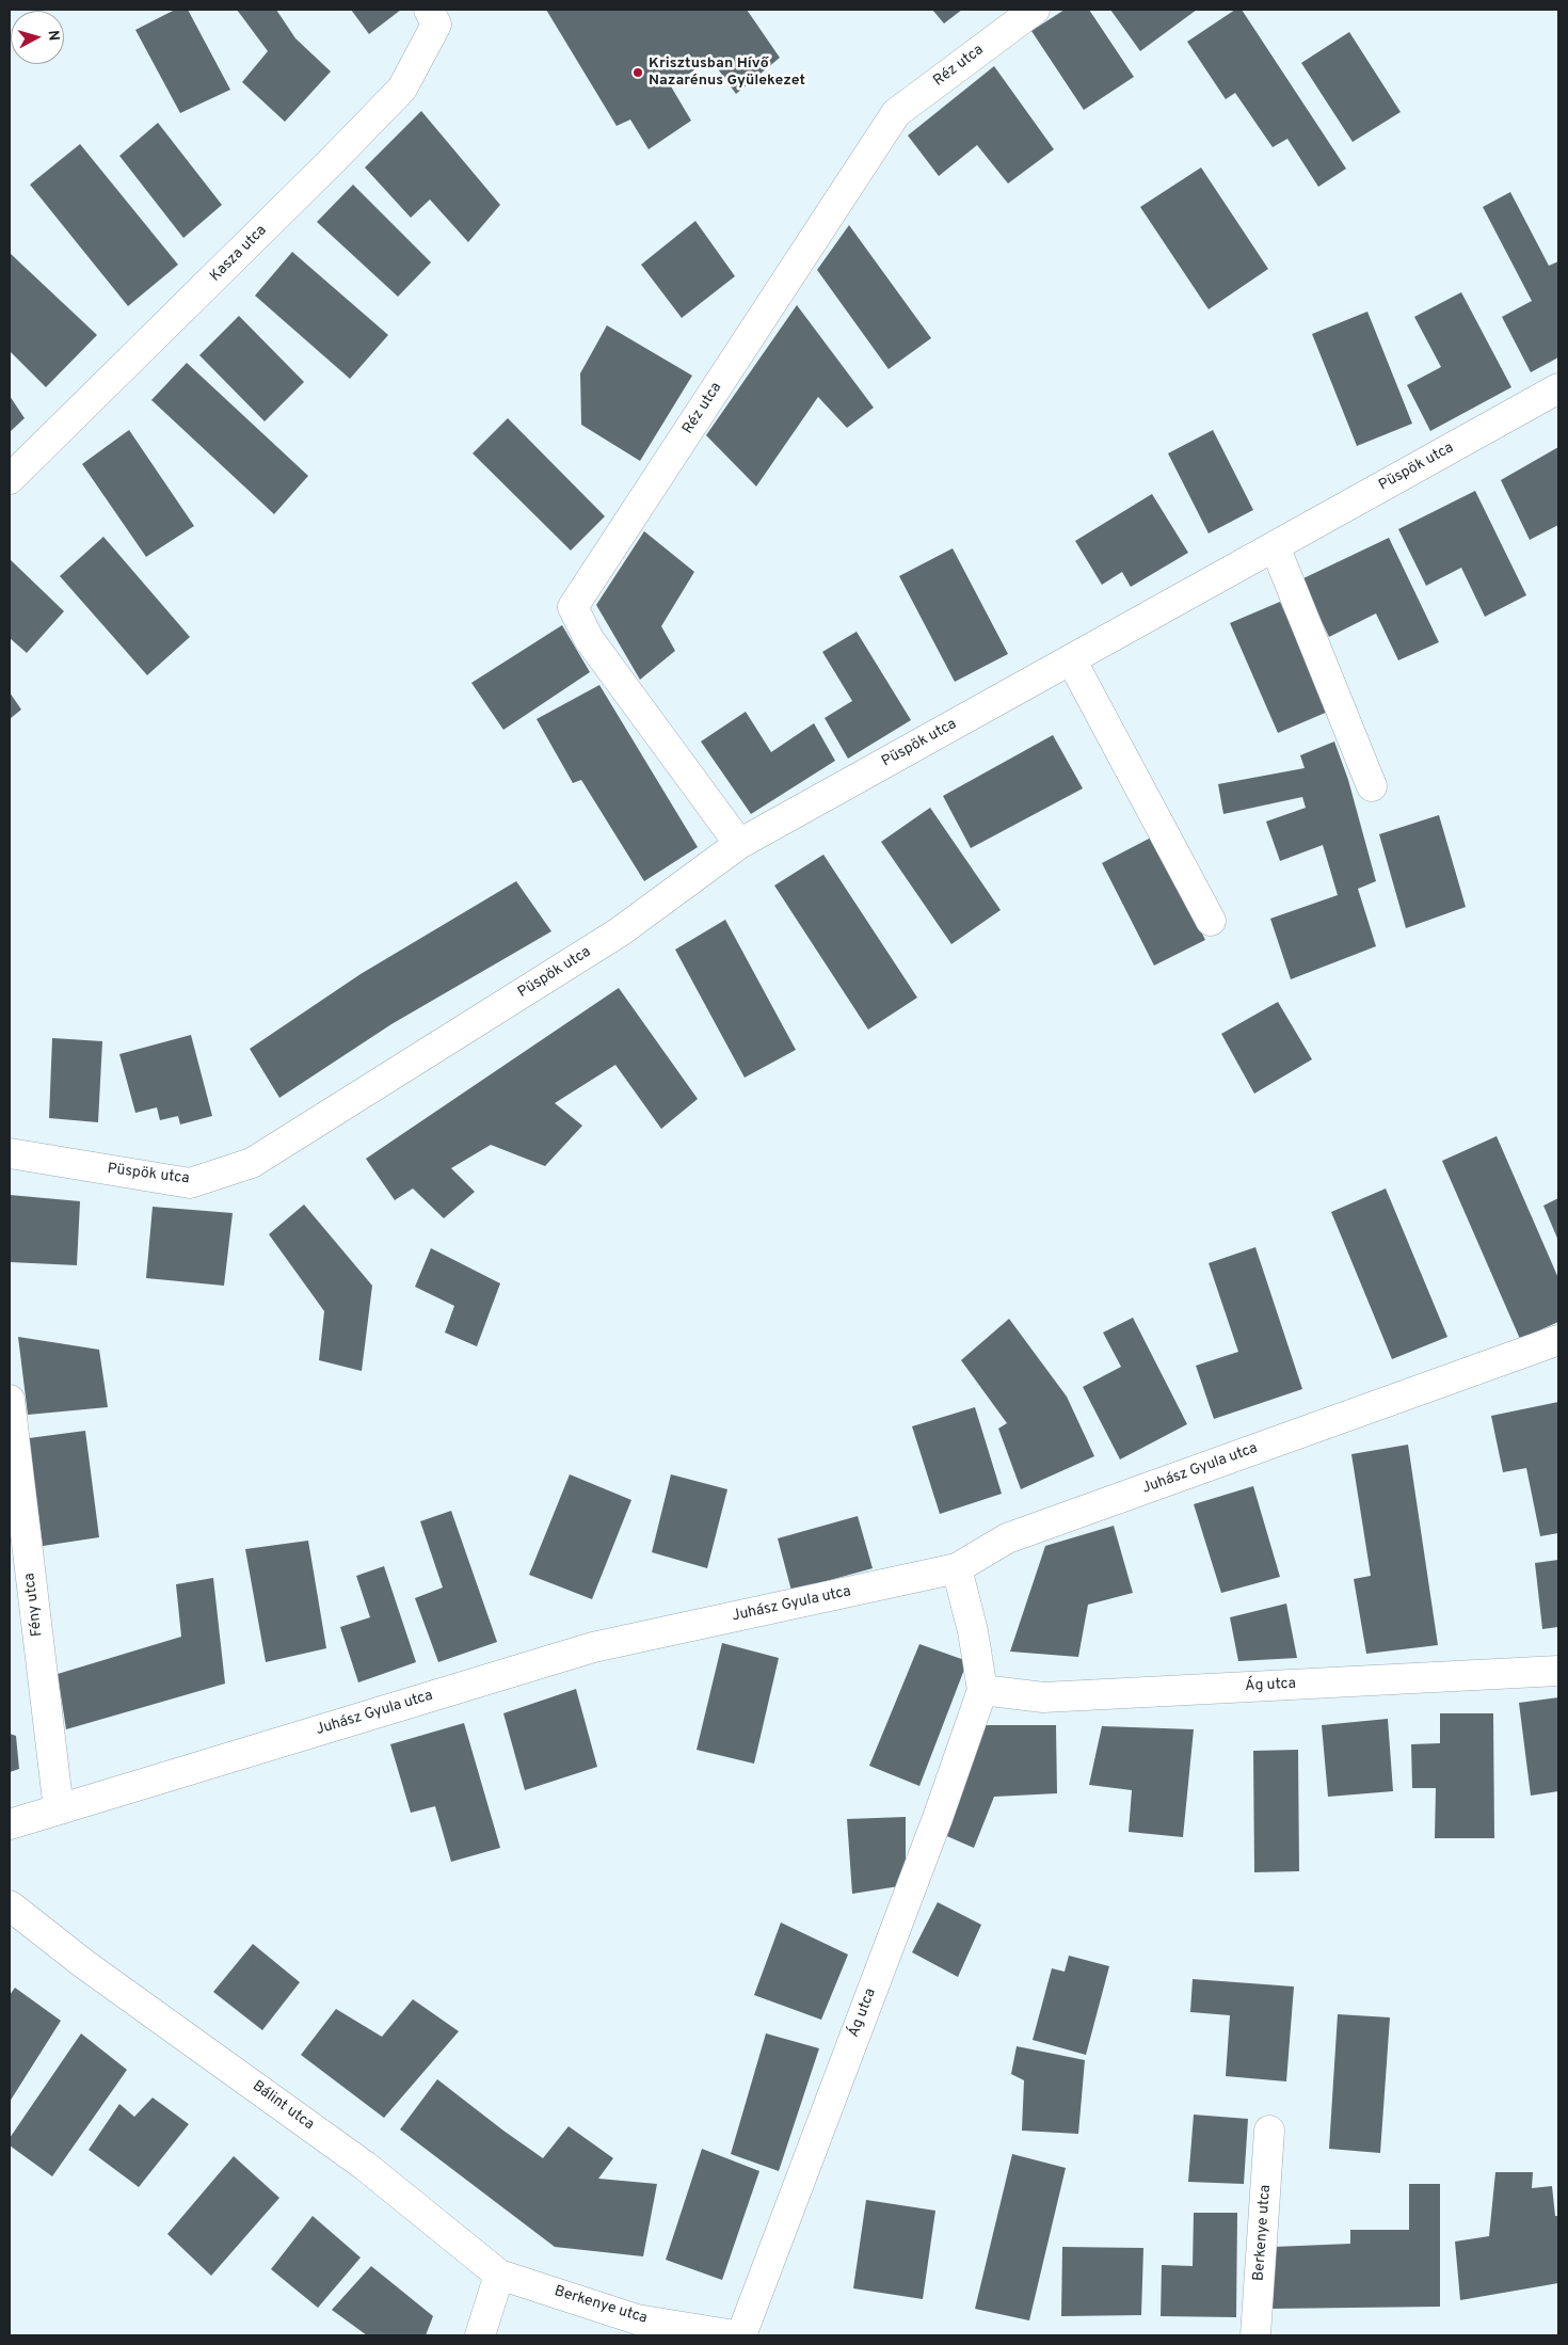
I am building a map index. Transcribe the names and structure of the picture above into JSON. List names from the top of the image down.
{
  "streets": {
    "street": [
      "Réz utca",
      "Kasza utca",
      "Püspök utca",
      "Juhász Gyula utca",
      "Fény utca",
      "Ág utca",
      "Bálint utca",
      "Berkenye utca"
    ]
  },
  "crossings": [
    ["Réz utca", "Püspök utca"],
    ["Juhász Gyula utca", "Fény utca"],
    ["Juhász Gyula utca", "Ág utca"],
    ["Bálint utca", "Berkenye utca"]
  ],
  "places": ["Krisztusban Hívő Nazarénus Gyülekezet"],
  "north": "right"
}
